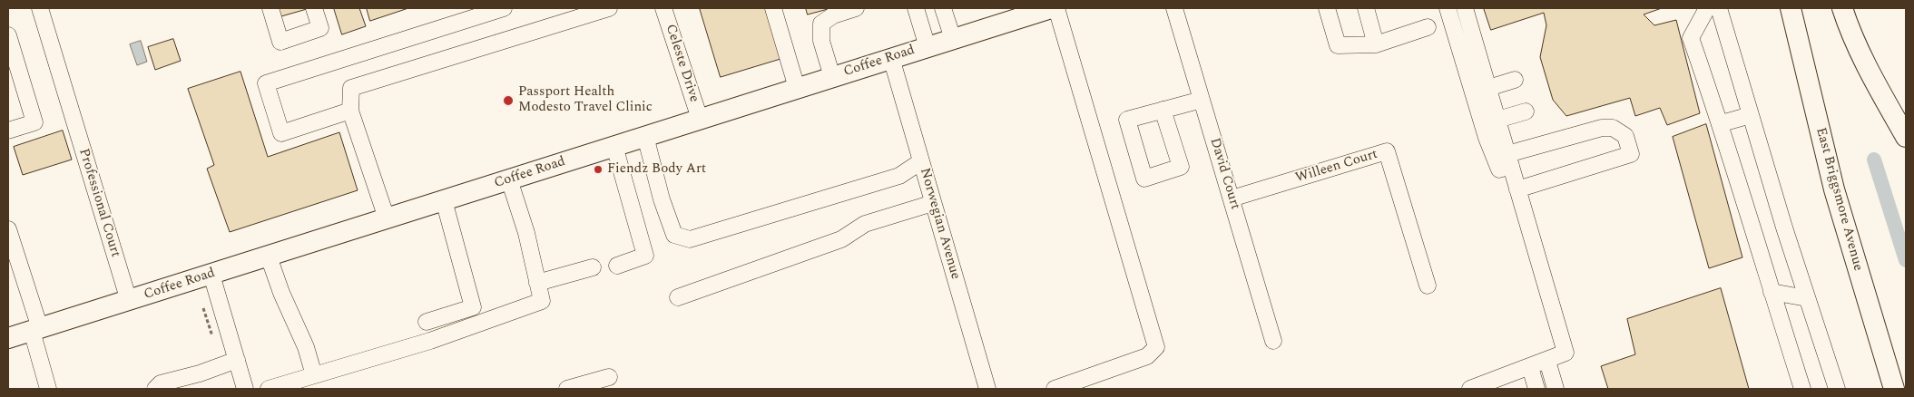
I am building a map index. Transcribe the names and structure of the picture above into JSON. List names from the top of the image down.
{
  "streets": {
    "main road": ["Coffee Road", "East Briggsmore Avenue"],
    "street": [
      "Celeste Drive",
      "Willeen Court",
      "David Court",
      "Professional Court",
      "Norwegian Avenue"
    ]
  },
  "crossings": [
    ["Coffee Road", "Celeste Drive"],
    ["Coffee Road", "Professional Court"],
    ["Coffee Road", "Norwegian Avenue"],
    ["Willeen Court", "David Court"]
  ],
  "places": ["Passport Health Modesto Travel Clinic", "Fiendz Body Art"]
}
